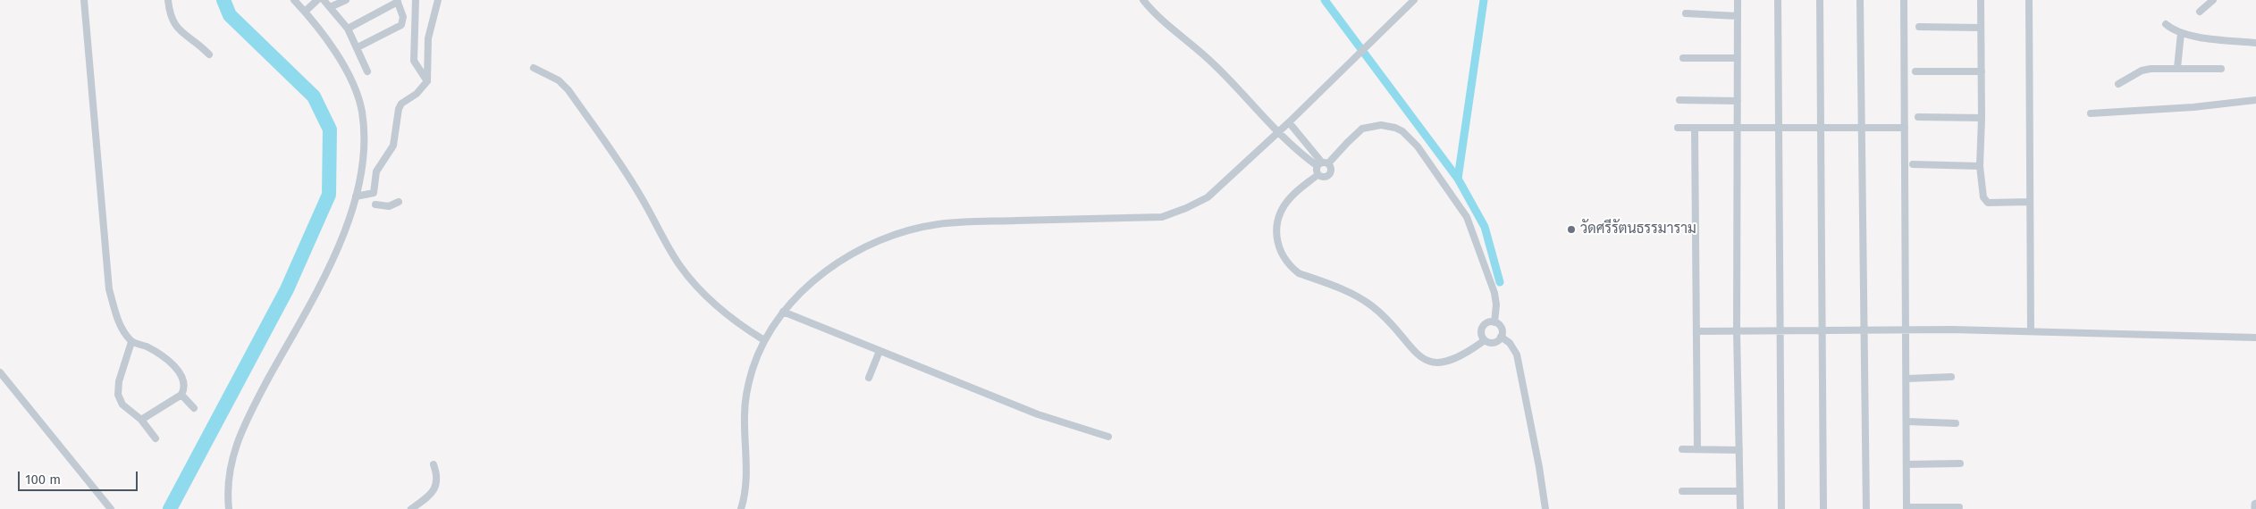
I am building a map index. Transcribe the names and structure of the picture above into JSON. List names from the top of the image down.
{
  "places": ["วัดศรีรัตนธรรมาราม"],
  "scale_bar": "100 m"
}
